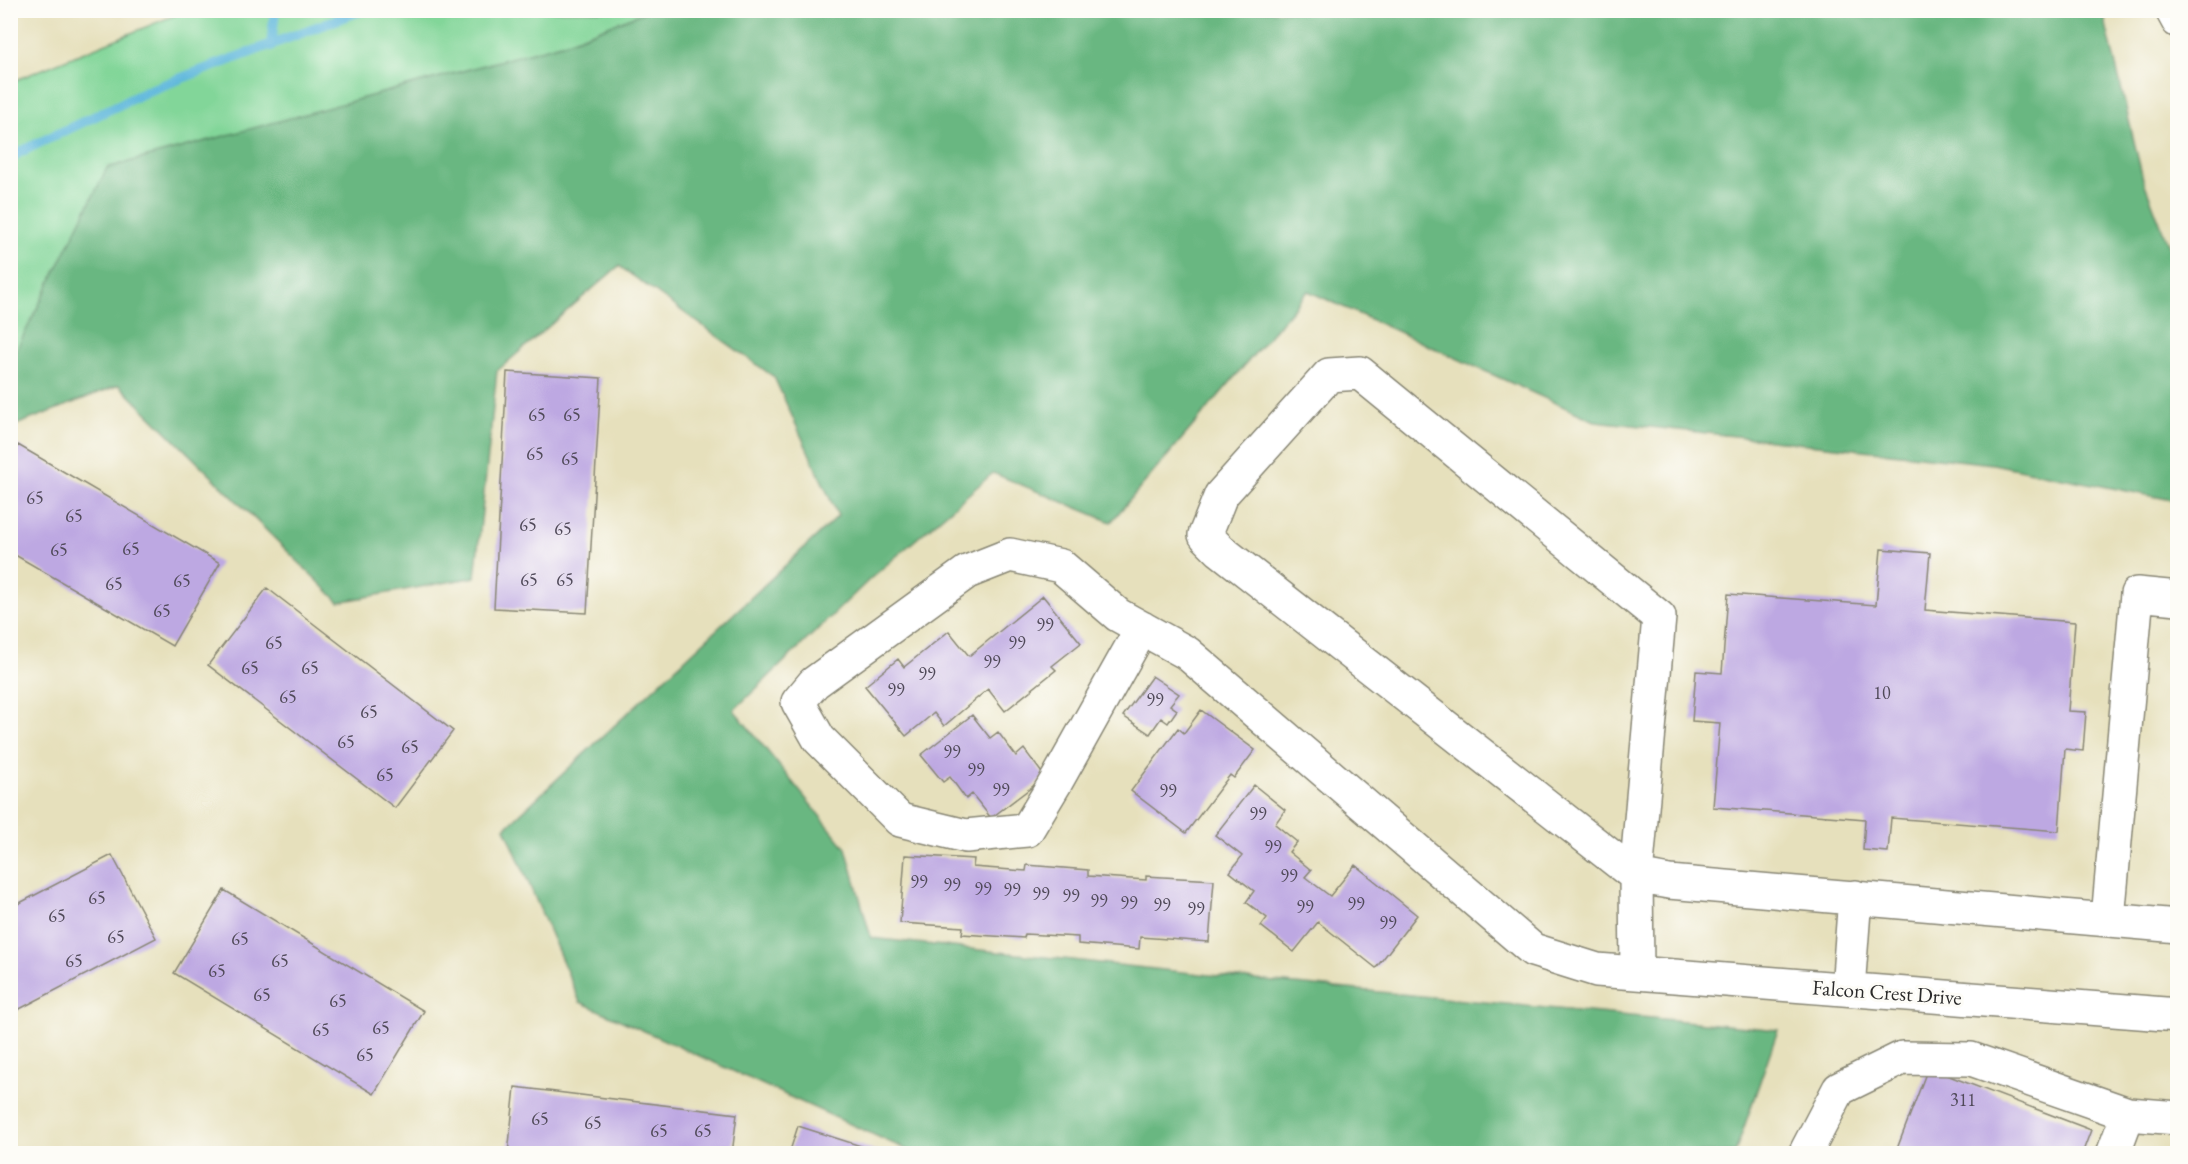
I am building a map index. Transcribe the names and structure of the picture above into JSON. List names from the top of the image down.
{
  "streets": {
    "street": ["Falcon Crest Drive"]
  },
  "house_numbers": [
    "65",
    "65",
    "65",
    "65",
    "65",
    "65",
    "65",
    "65",
    "65",
    "65",
    "65",
    "65",
    "65",
    "65",
    "65",
    "99",
    "65",
    "99",
    "99",
    "65",
    "65",
    "99",
    "99",
    "10",
    "65",
    "99",
    "65",
    "65",
    "65",
    "99",
    "99",
    "65",
    "99",
    "99",
    "99",
    "99",
    "99",
    "99",
    "99",
    "99",
    "99",
    "99",
    "99",
    "65",
    "99",
    "99",
    "99",
    "99",
    "99",
    "99",
    "65",
    "99",
    "65",
    "65",
    "65",
    "65",
    "65",
    "65",
    "65",
    "65",
    "65",
    "65",
    "311",
    "65",
    "65",
    "65",
    "65"
  ]
}
